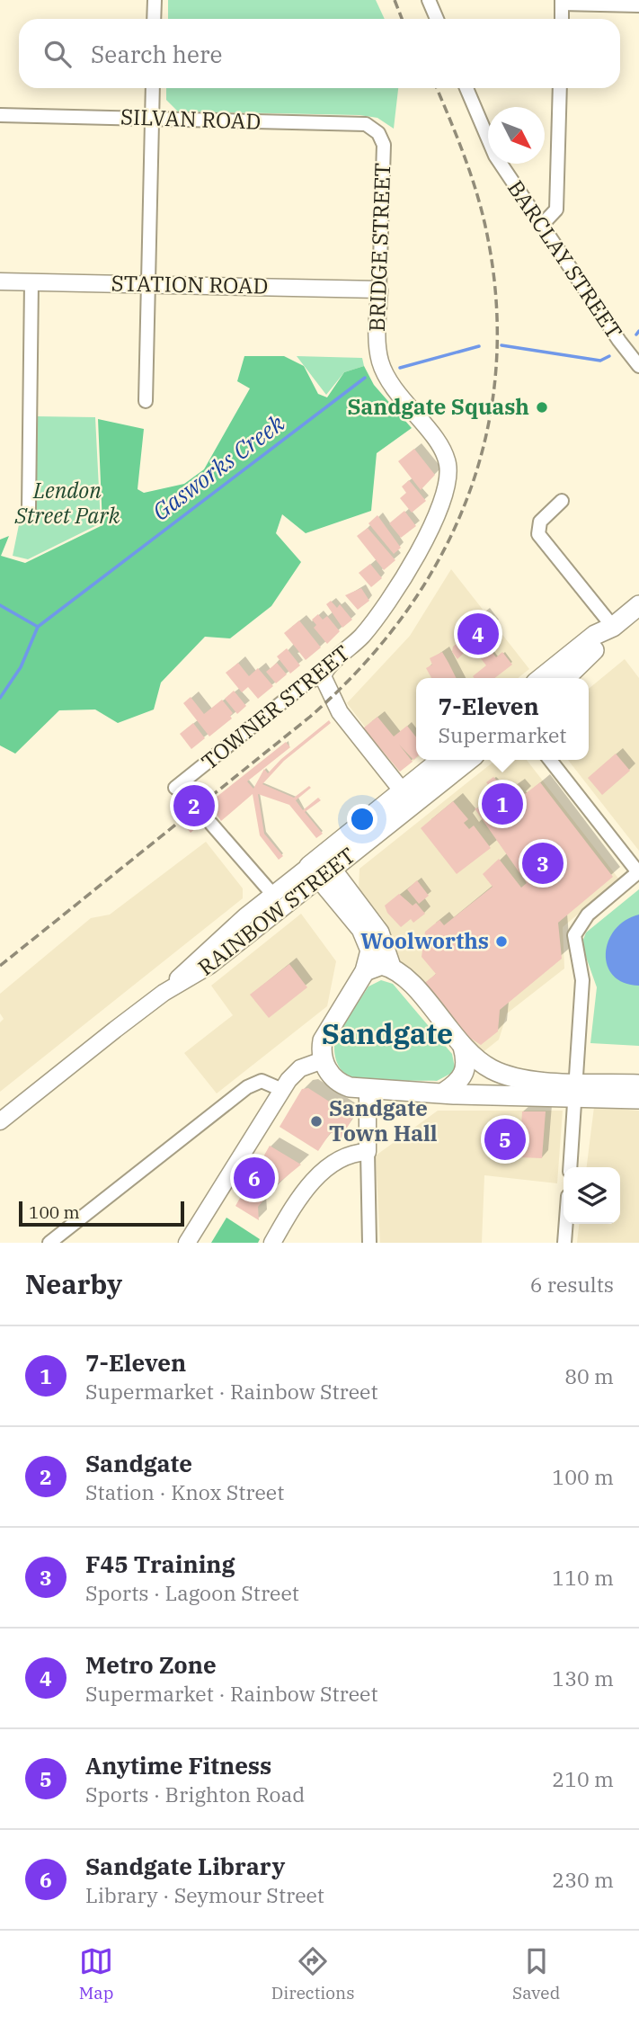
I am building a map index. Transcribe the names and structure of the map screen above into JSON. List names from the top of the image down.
{
  "streets": {
    "main road": ["RAINBOW STREET"],
    "street": [
      "SILVAN ROAD",
      "BRIDGE STREET",
      "BARCLAY STREET",
      "STATION ROAD",
      "TOWNER STREET"
    ]
  },
  "crossings": [
    ["SILVAN ROAD", "BRIDGE STREET"],
    ["BRIDGE STREET", "STATION ROAD"],
    ["BRIDGE STREET", "TOWNER STREET"]
  ],
  "districts": ["Sandgate"],
  "water": ["Gasworks Creek"],
  "parks": ["Lendon Street Park"],
  "places": ["Sandgate Squash", "Woolworths", "Sandgate Town Hall"],
  "scale_bar": "100 m",
  "north": "bottom right",
  "page": {
    "search": "Search here",
    "pins": [
      "4",
      "1",
      "2",
      "3",
      "5",
      "6"
    ],
    "popup": ["7-Eleven", "Supermarket"],
    "scale": "100 m",
    "heading": ["Nearby", "6 results"],
    "list": [
      {
        "mark": "1",
        "name": "7-Eleven",
        "note": "Supermarket · Rainbow Street",
        "value": "80 m"
      },
      {
        "mark": "2",
        "name": "Sandgate",
        "note": "Station · Knox Street",
        "value": "100 m"
      },
      {
        "mark": "3",
        "name": "F45 Training",
        "note": "Sports · Lagoon Street",
        "value": "110 m"
      },
      {
        "mark": "4",
        "name": "Metro Zone",
        "note": "Supermarket · Rainbow Street",
        "value": "130 m"
      },
      {
        "mark": "5",
        "name": "Anytime Fitness",
        "note": "Sports · Brighton Road",
        "value": "210 m"
      },
      {
        "mark": "6",
        "name": "Sandgate Library",
        "note": "Library · Seymour Street",
        "value": "230 m"
      }
    ],
    "nav": ["Map", "Directions", "Saved"]
  }
}
